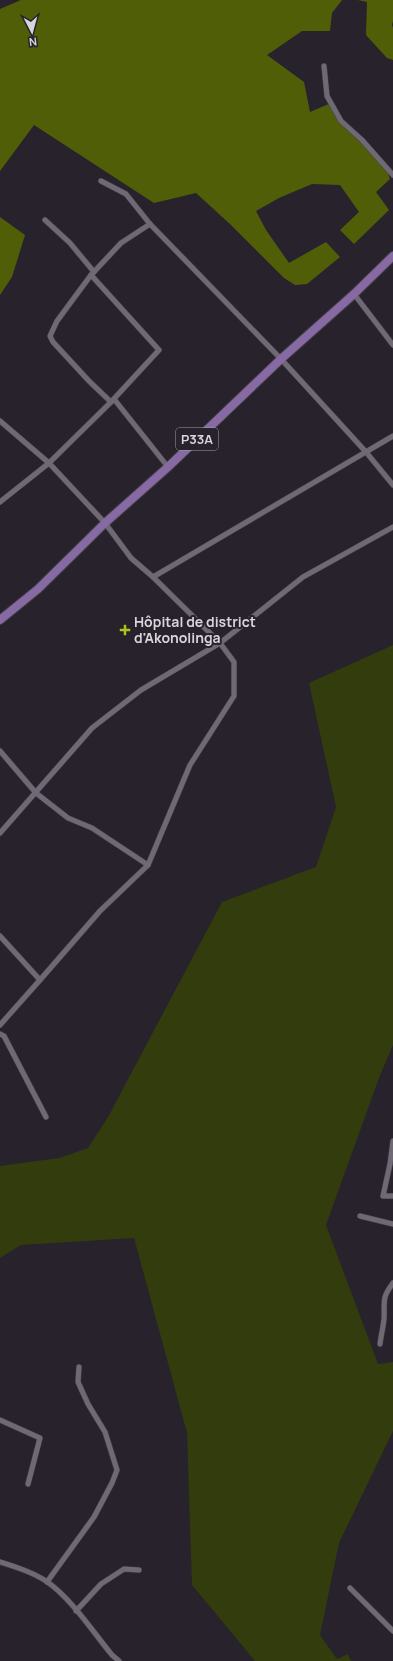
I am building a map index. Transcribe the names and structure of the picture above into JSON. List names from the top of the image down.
{
  "streets": {
    "main road": ["P33A"]
  },
  "places": {
    "health": ["Hôpital de district d'Akonolinga"]
  },
  "north": "bottom"
}
